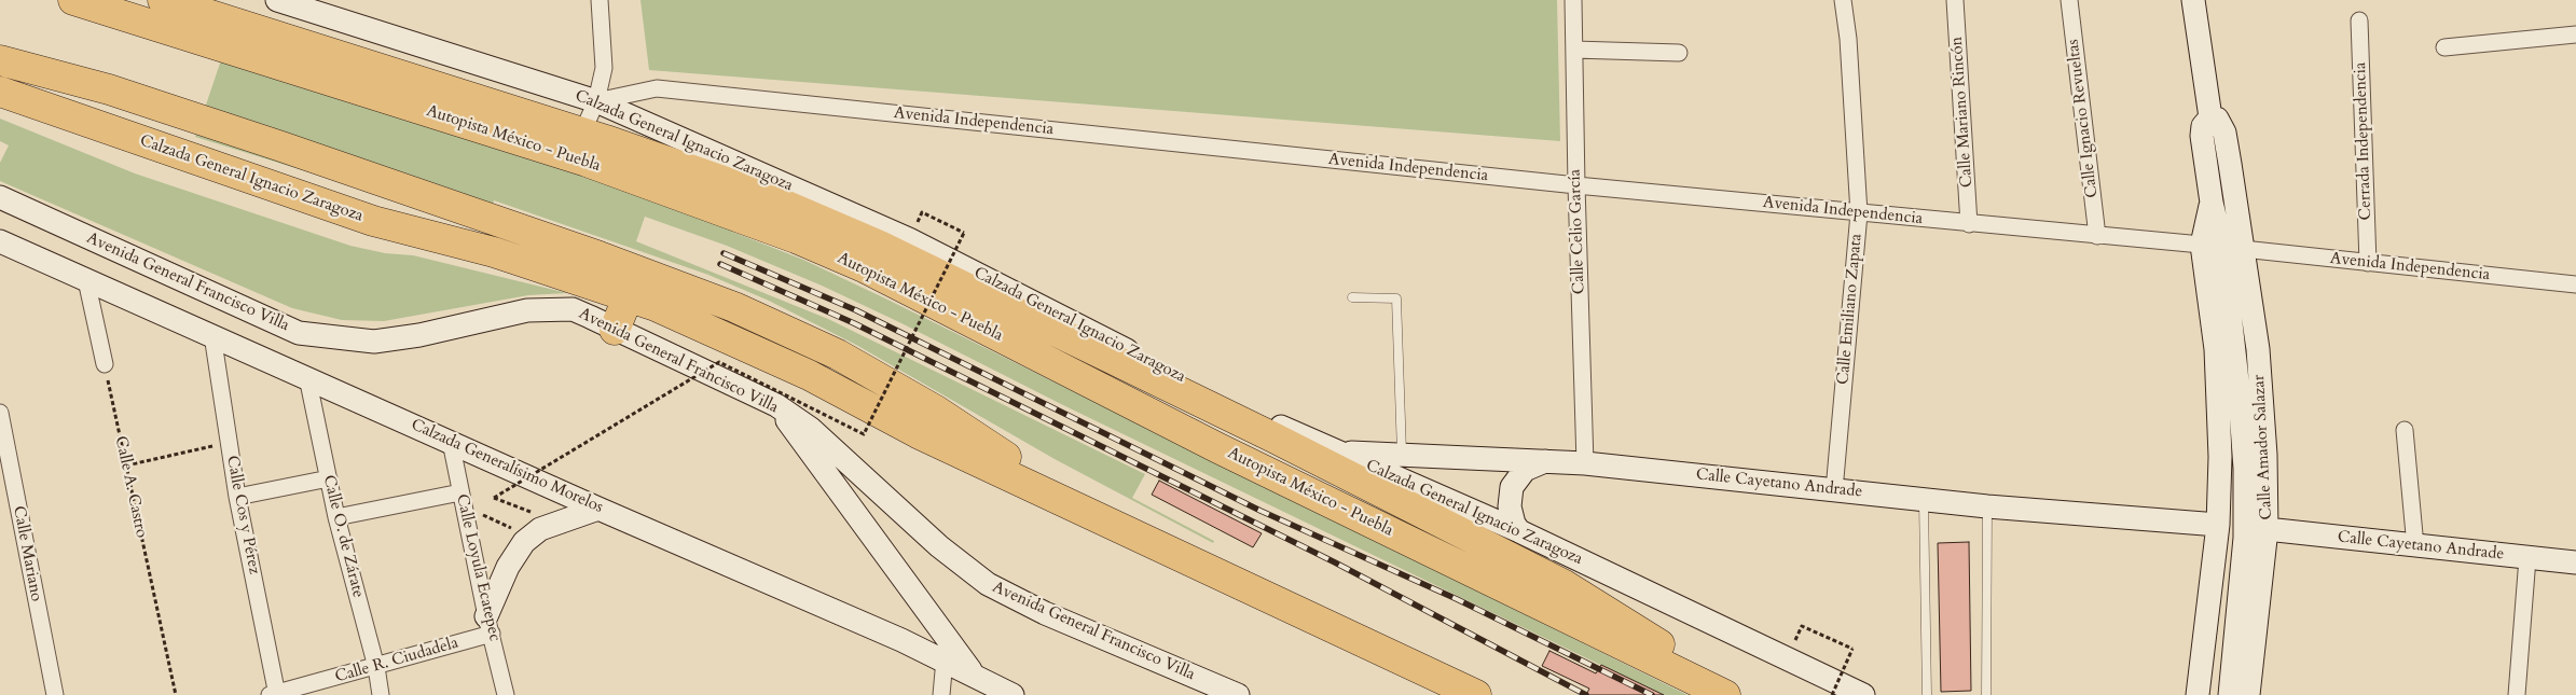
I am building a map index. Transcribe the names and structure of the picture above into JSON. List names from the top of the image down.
{
  "streets": {
    "highway": ["Autopista México - Puebla", "Calzada General Ignacio Zaragoza"],
    "street": [
      "Calle Mariano Rincón",
      "Calle Ignacio Revueltas",
      "Avenida Independencia",
      "Cerrada Independencia",
      "Calle Celio García",
      "Avenida General Francisco Villa",
      "Calle Emiliano Zapata",
      "Calle Amador Salazar",
      "Calzada Generalísimo Morelos",
      "Calle Cayetano Andrade",
      "Calle Cos y Pérez",
      "Calle O. de Zárate",
      "Calle Mariano",
      "Calle Loyula Ecatepec",
      "Calle R. Ciudadela"
    ],
    "path": ["Calle A. Castro"]
  },
  "crossings": [
    ["Calle Mariano Rincón", "Avenida Independencia"],
    ["Calle Ignacio Revueltas", "Avenida Independencia"],
    ["Avenida Independencia", "Calzada General Ignacio Zaragoza"],
    ["Avenida Independencia", "Cerrada Independencia"],
    ["Avenida Independencia", "Calle Celio García"],
    ["Avenida Independencia", "Calle Emiliano Zapata"],
    ["Avenida Independencia", "Calle Amador Salazar"],
    ["Calzada General Ignacio Zaragoza", "Calle Cayetano Andrade"],
    ["Calle Celio García", "Calle Cayetano Andrade"],
    ["Calle Emiliano Zapata", "Calle Cayetano Andrade"],
    ["Calle Amador Salazar", "Calle Cayetano Andrade"],
    ["Calzada Generalísimo Morelos", "Calle Cos y Pérez"],
    ["Calzada Generalísimo Morelos", "Calle O. de Zárate"],
    ["Calzada Generalísimo Morelos", "Calle Loyula Ecatepec"],
    ["Calle Cos y Pérez", "Calle R. Ciudadela"],
    ["Calle O. de Zárate", "Calle R. Ciudadela"],
    ["Calle Loyula Ecatepec", "Calle R. Ciudadela"]
  ]
}
